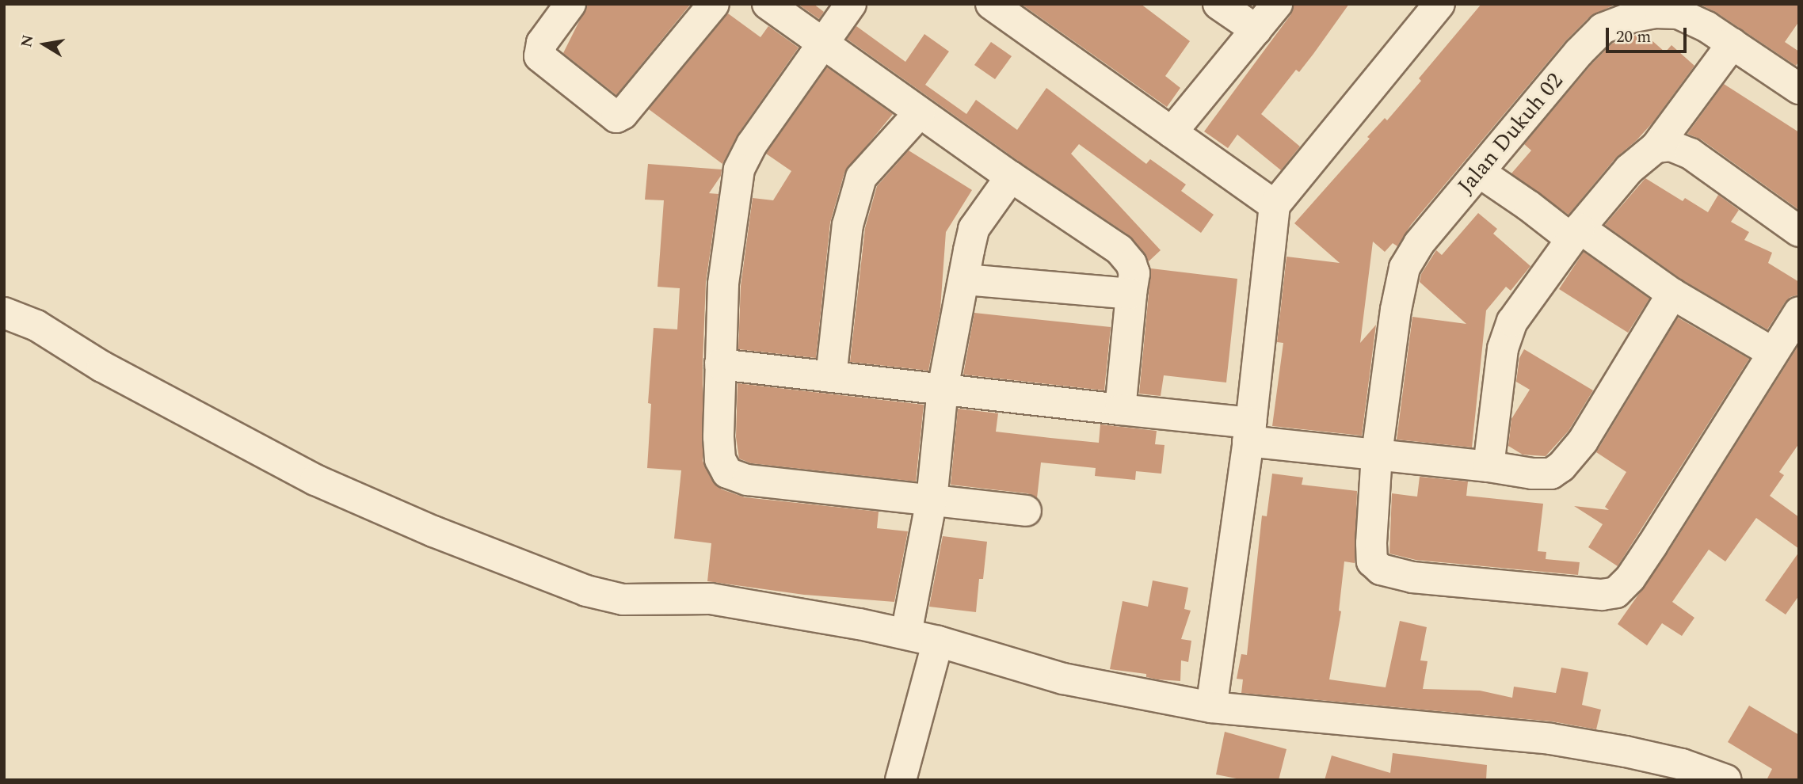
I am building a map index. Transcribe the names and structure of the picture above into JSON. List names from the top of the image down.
{
  "streets": {
    "street": ["Jalan Dukuh 02"]
  },
  "scale_bar": "20 m",
  "north": "left"
}
